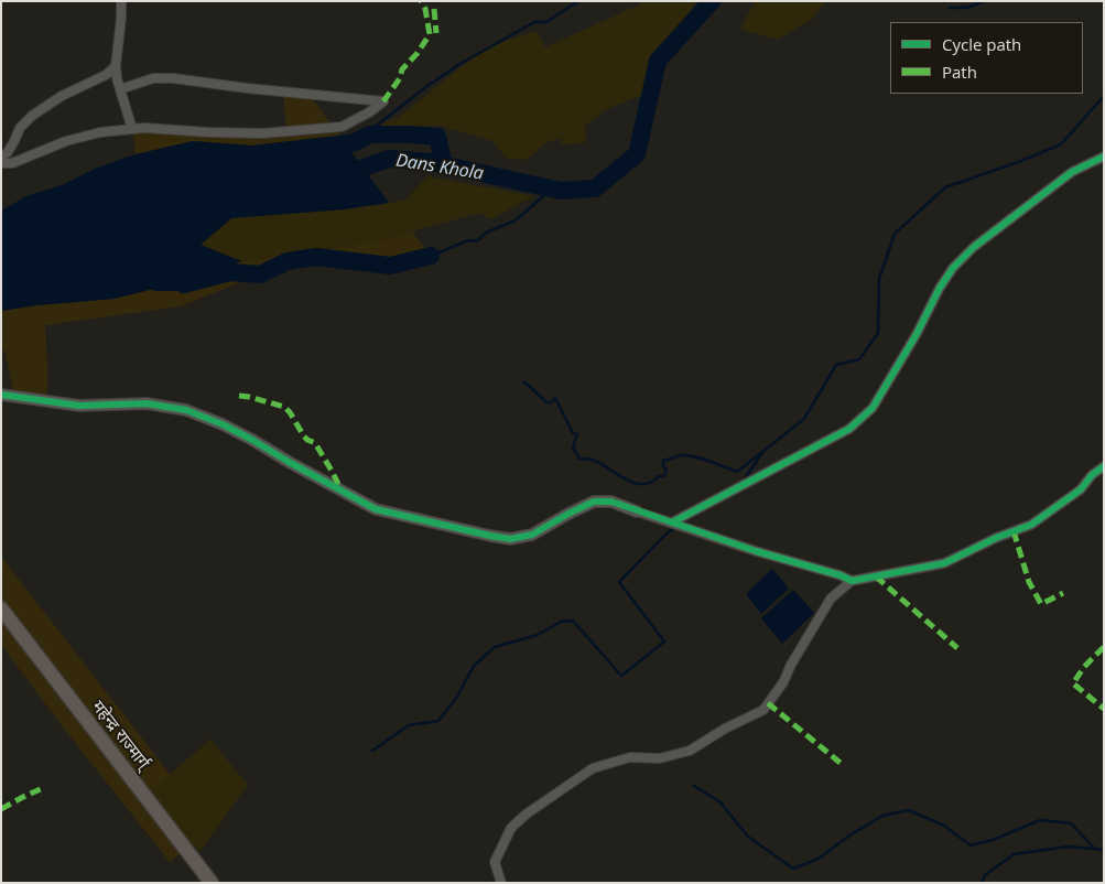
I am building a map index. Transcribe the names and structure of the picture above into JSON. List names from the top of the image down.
{
  "streets": {
    "highway": ["महेन्द्र राज्मार्ग्"]
  },
  "water": ["Dans Khola"],
  "legend": ["Cycle path", "Path"]
}
